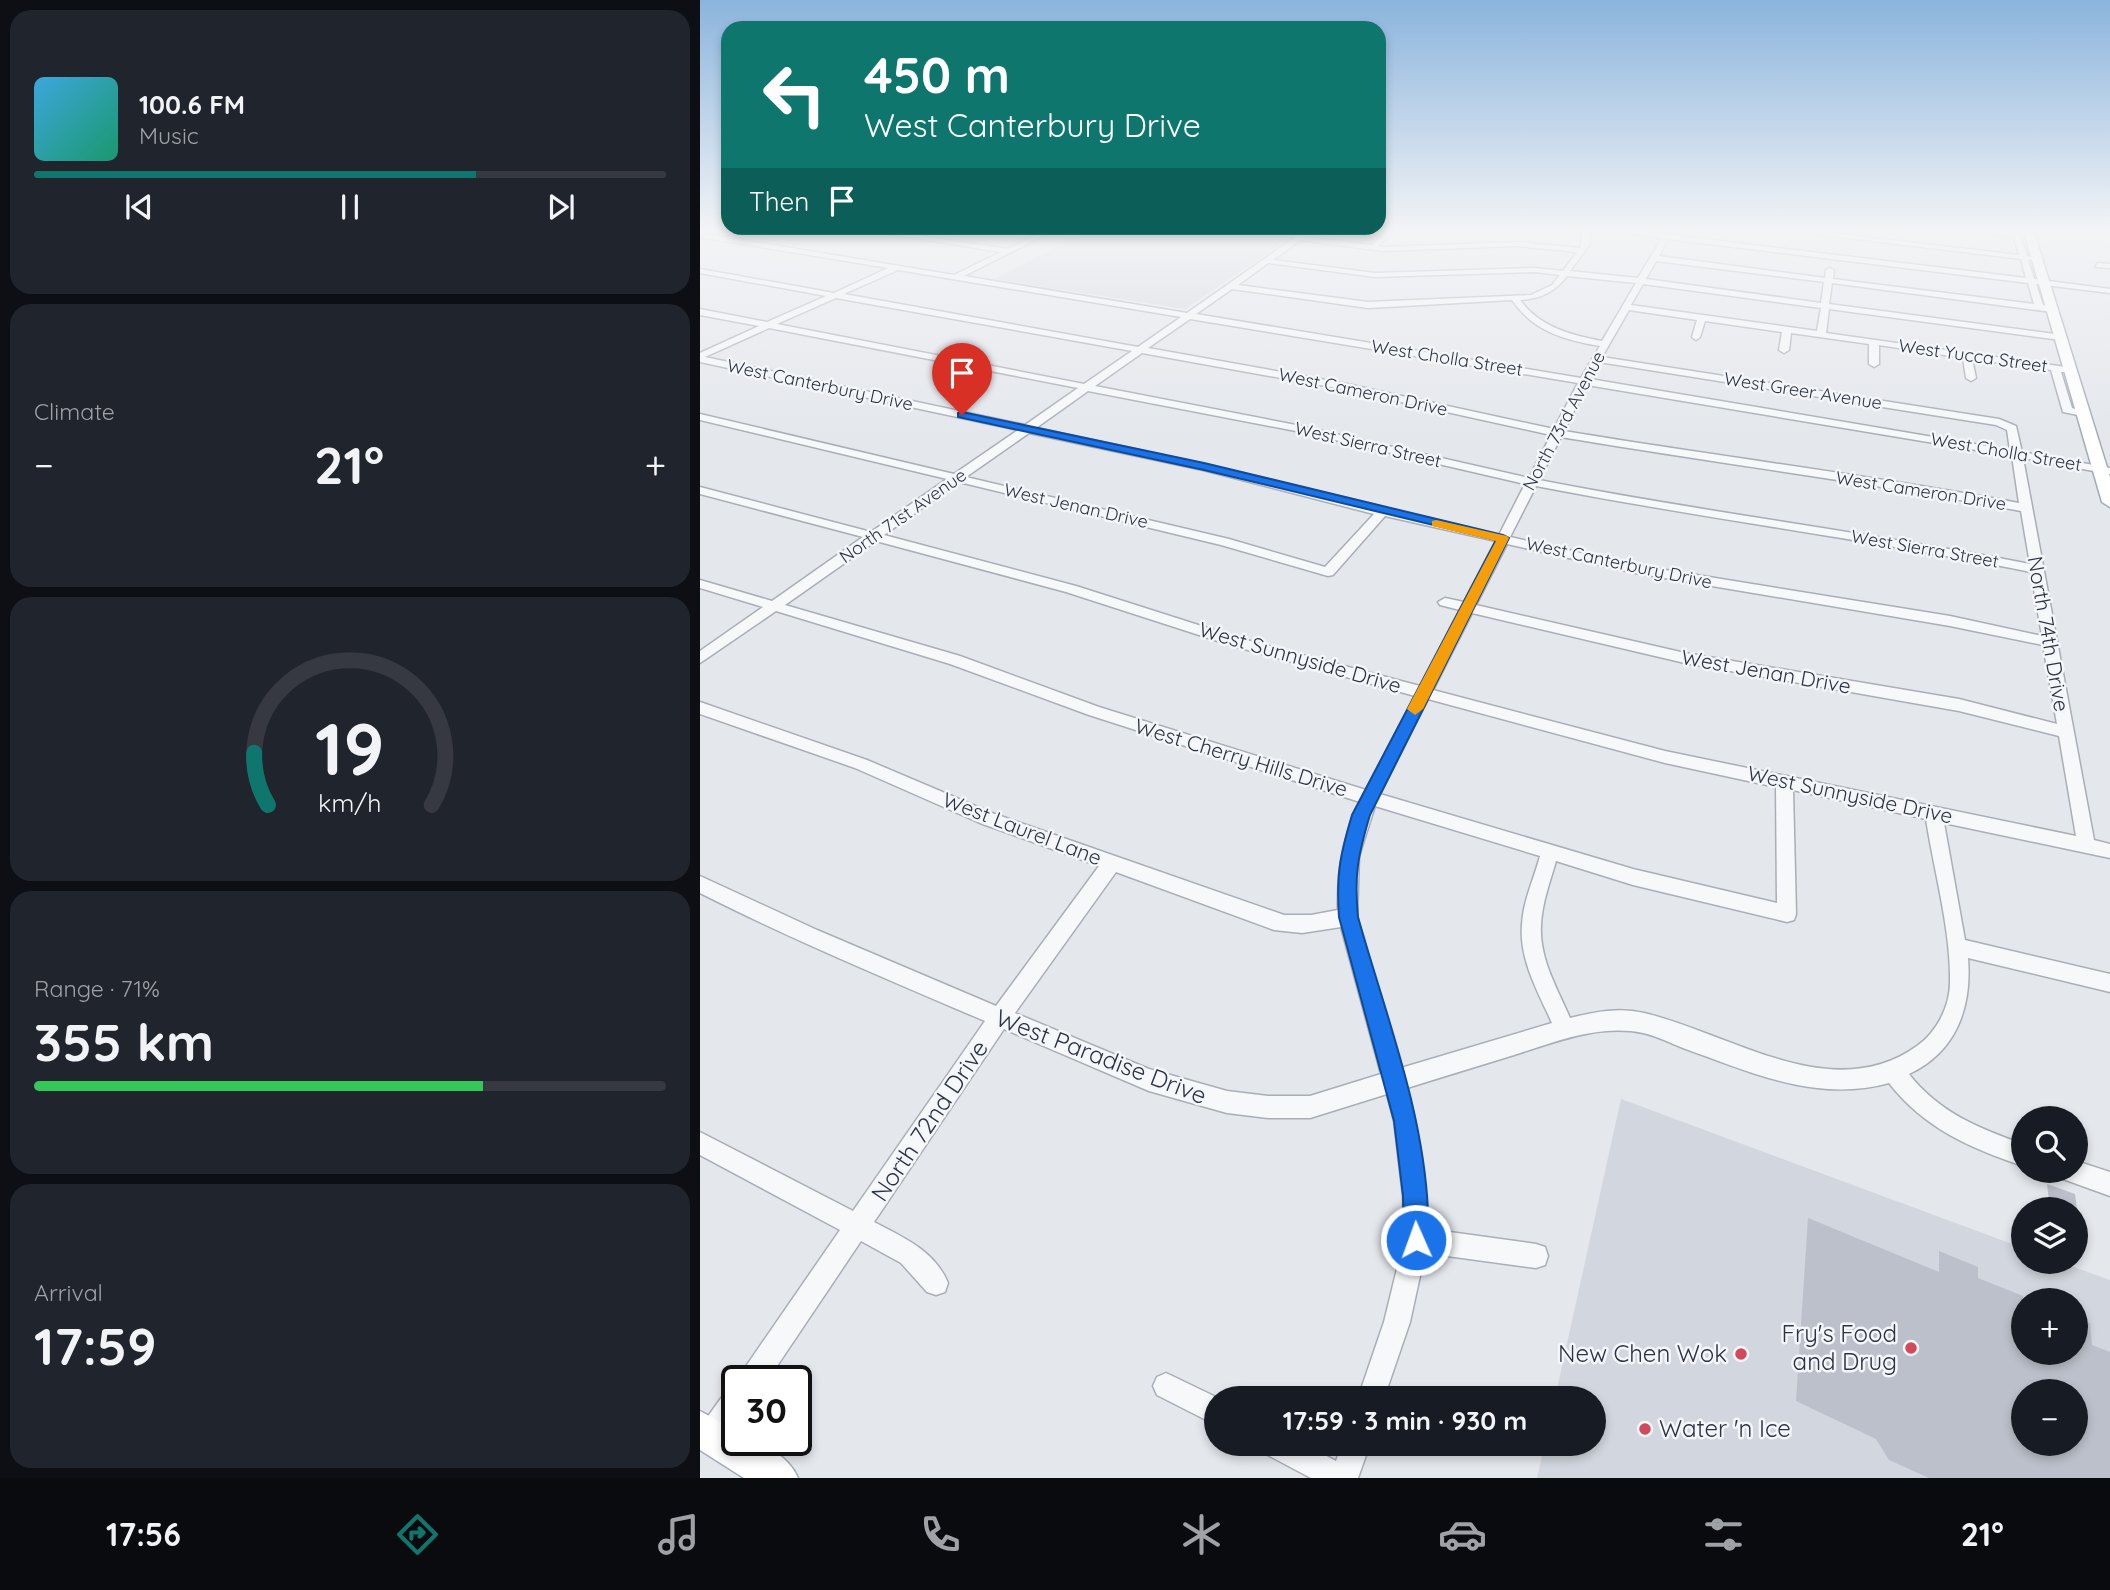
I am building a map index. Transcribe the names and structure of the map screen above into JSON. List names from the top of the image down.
{
  "streets": {
    "street": [
      "West Yucca Street",
      "West Cholla Street",
      "West Canterbury Drive",
      "West Greer Avenue",
      "West Cameron Drive",
      "North 73rd Avenue",
      "West Sierra Street",
      "West Jenan Drive",
      "North 71st Avenue",
      "North 74th Drive",
      "West Sunnyside Drive",
      "West Cherry Hills Drive",
      "West Laurel Lane",
      "West Paradise Drive",
      "North 72nd Drive"
    ]
  },
  "crossings": [
    ["West Yucca Street", "North 73rd Avenue"],
    ["West Cholla Street", "North 73rd Avenue"],
    ["West Cholla Street", "North 71st Avenue"],
    ["West Cholla Street", "North 74th Drive"],
    ["West Canterbury Drive", "North 73rd Avenue"],
    ["West Canterbury Drive", "West Jenan Drive"],
    ["West Canterbury Drive", "North 71st Avenue"],
    ["West Canterbury Drive", "North 74th Drive"],
    ["West Greer Avenue", "North 73rd Avenue"],
    ["West Greer Avenue", "North 74th Drive"],
    ["West Cameron Drive", "North 73rd Avenue"],
    ["West Cameron Drive", "North 71st Avenue"],
    ["West Cameron Drive", "North 74th Drive"],
    ["North 73rd Avenue", "West Sierra Street"],
    ["North 73rd Avenue", "West Jenan Drive"],
    ["North 73rd Avenue", "West Sunnyside Drive"],
    ["North 73rd Avenue", "West Cherry Hills Drive"],
    ["North 73rd Avenue", "West Laurel Lane"],
    ["North 73rd Avenue", "West Paradise Drive"],
    ["West Sierra Street", "North 71st Avenue"],
    ["West Sierra Street", "North 74th Drive"],
    ["West Jenan Drive", "North 71st Avenue"],
    ["West Jenan Drive", "North 74th Drive"],
    ["North 71st Avenue", "West Sunnyside Drive"],
    ["North 71st Avenue", "West Cherry Hills Drive"],
    ["North 74th Drive", "West Sunnyside Drive"],
    ["West Sunnyside Drive", "West Cherry Hills Drive"],
    ["West Laurel Lane", "North 72nd Drive"],
    ["West Paradise Drive", "North 72nd Drive"]
  ],
  "places": ["Fry's Food and Drug", "New Chen Wok", "Water 'n Ice"],
  "page": {
    "turn": ["450 m", "West Canterbury Drive"],
    "song": ["100.6 FM", "Music"],
    "then": "Then",
    "tile": [
      "Climate",
      ["Range · 71%", "355 km"],
      ["Arrival", "17:59"]
    ],
    "heat": ["−", "21°", "+"],
    "map_buttons": ["+", "−"],
    "limit": "30",
    "trip": "17:59 · 3 min · 930 m",
    "tabs": ["17:56", "21°"],
    "gauge": ["19", "km/h"]
  }
}
